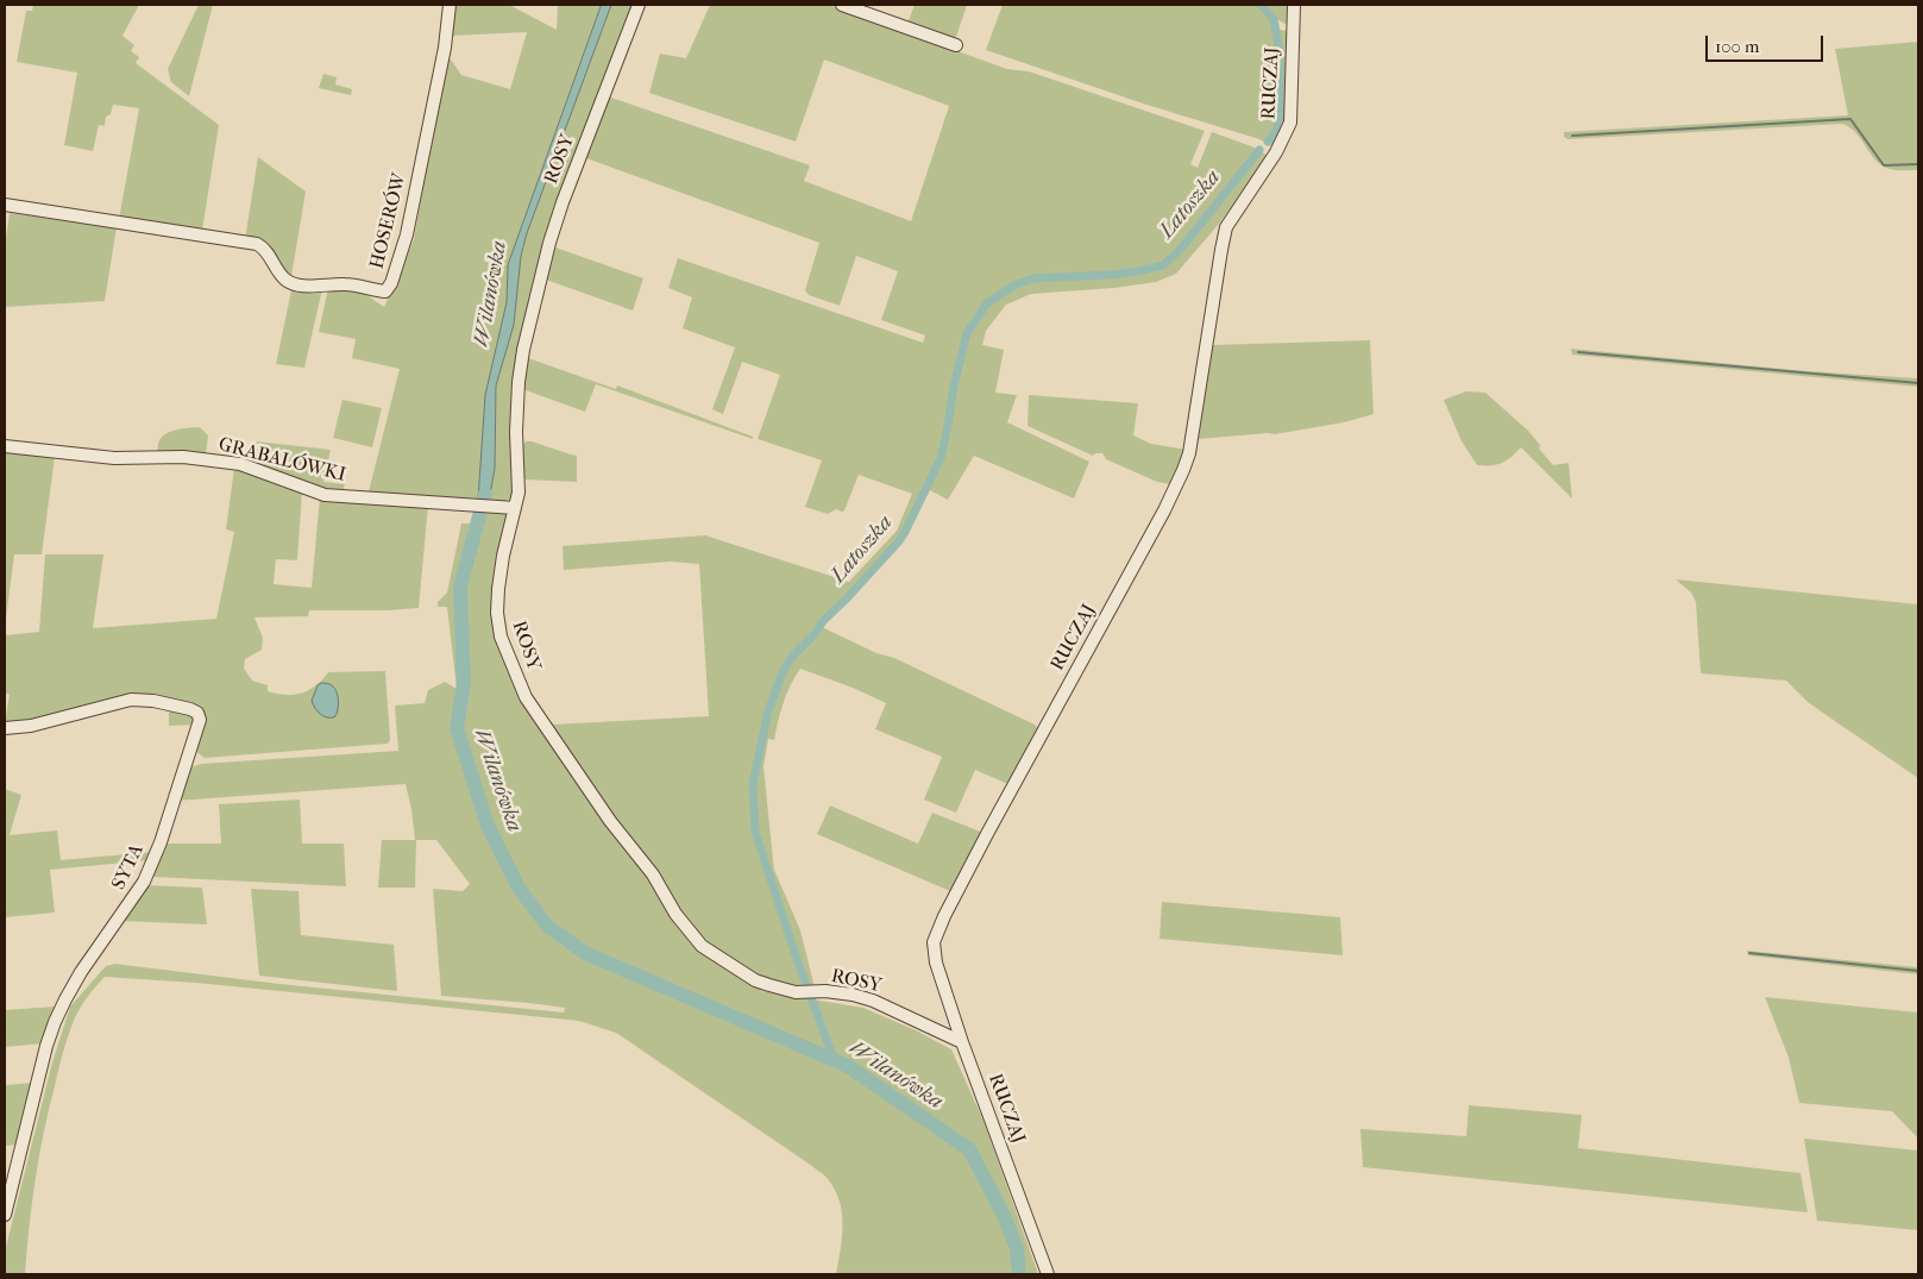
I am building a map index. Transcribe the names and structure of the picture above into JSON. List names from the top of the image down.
{
  "streets": {
    "street": [
      "RUCZAJ",
      "ROSY",
      "HOSERÓW",
      "GRABALÓWKI",
      "SYTA"
    ]
  },
  "crossings": [
    ["RUCZAJ", "ROSY"],
    ["ROSY", "GRABALÓWKI"]
  ],
  "water": ["Latoszka", "Wilanówka"],
  "scale_bar": "100 m"
}
